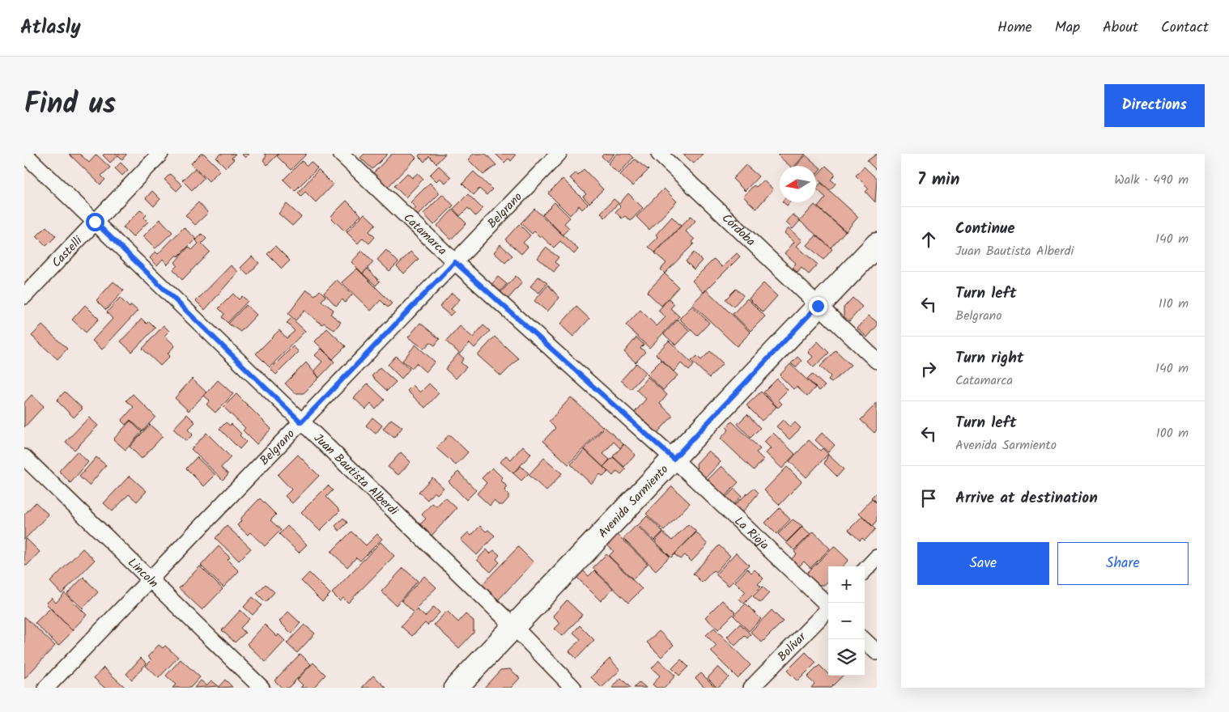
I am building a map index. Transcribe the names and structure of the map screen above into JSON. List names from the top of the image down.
{
  "streets": {
    "main road": ["Avenida Sarmiento"],
    "street": [
      "Belgrano",
      "Córdoba",
      "Catamarca",
      "Castelli",
      "Juan Bautista Alberdi",
      "La Rioja",
      "Lincoln",
      "Bolívar"
    ]
  },
  "crossings": [
    ["Belgrano", "Catamarca"],
    ["Belgrano", "Juan Bautista Alberdi"],
    ["Belgrano", "Lincoln"],
    ["Córdoba", "Avenida Sarmiento"],
    ["Catamarca", "Avenida Sarmiento"],
    ["Catamarca", "La Rioja"],
    ["Castelli", "Juan Bautista Alberdi"],
    ["Juan Bautista Alberdi", "Avenida Sarmiento"],
    ["Avenida Sarmiento", "La Rioja"]
  ],
  "north": "left",
  "page": {
    "header": "Atlasly",
    "nav": [
      "Home",
      "Map",
      "About",
      "Contact"
    ],
    "title": "Find us",
    "buttons": [
      "Directions",
      ["Save", "Share"]
    ],
    "heading": ["7 min", "Walk · 490 m"],
    "list": [
      ["Continue", "Juan Bautista Alberdi", "140 m"],
      ["Turn left", "Belgrano", "110 m"],
      ["Turn right", "Catamarca", "140 m"],
      ["Turn left", "Avenida Sarmiento", "100 m"],
      "Arrive at destination"
    ],
    "map_buttons": ["+", "−"]
  }
}
